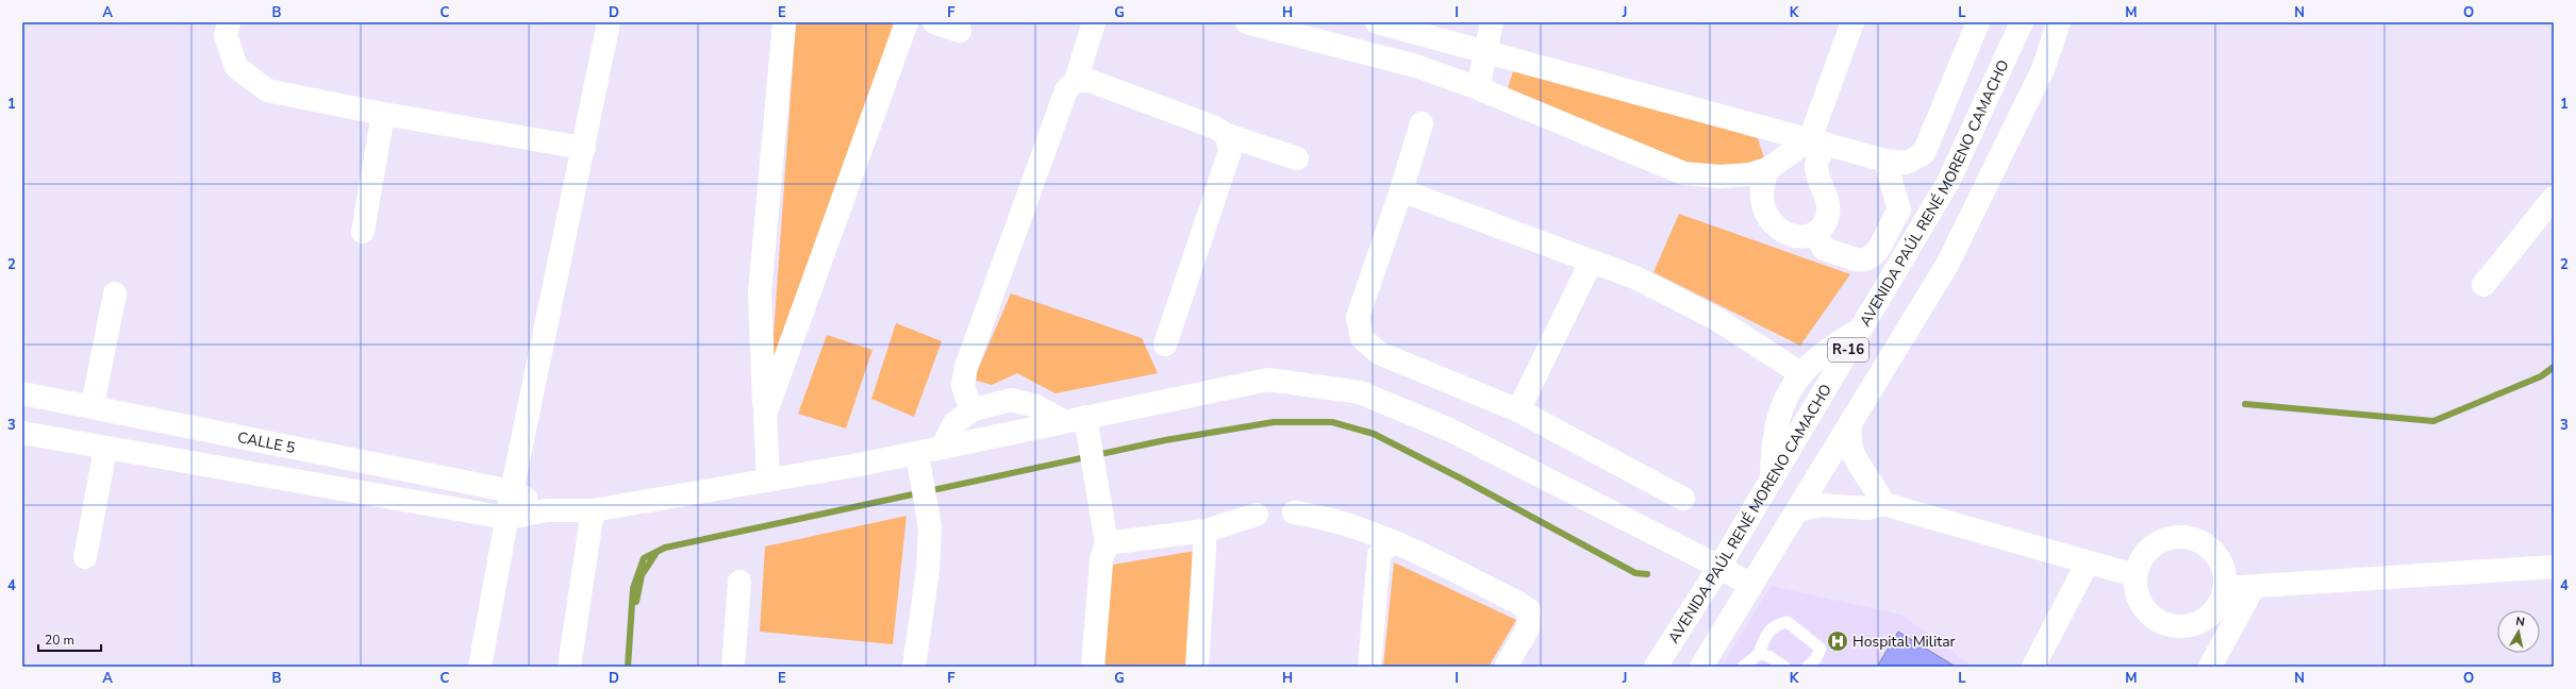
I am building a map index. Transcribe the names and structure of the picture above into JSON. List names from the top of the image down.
{
  "streets": {
    "street": ["AVENIDA PAÚL RENÉ MORENO CAMACHO", "R-16", "CALLE 5"]
  },
  "places": {
    "hospital": ["Hospital Militar"]
  },
  "scale_bar": "20 m",
  "north": "top",
  "grid": {
    "columns": [
      "A",
      "B",
      "C",
      "D",
      "E",
      "F",
      "G",
      "H",
      "I",
      "J",
      "K",
      "L",
      "M",
      "N",
      "O"
    ],
    "rows": [
      "1",
      "2",
      "3",
      "4"
    ]
  }
}
